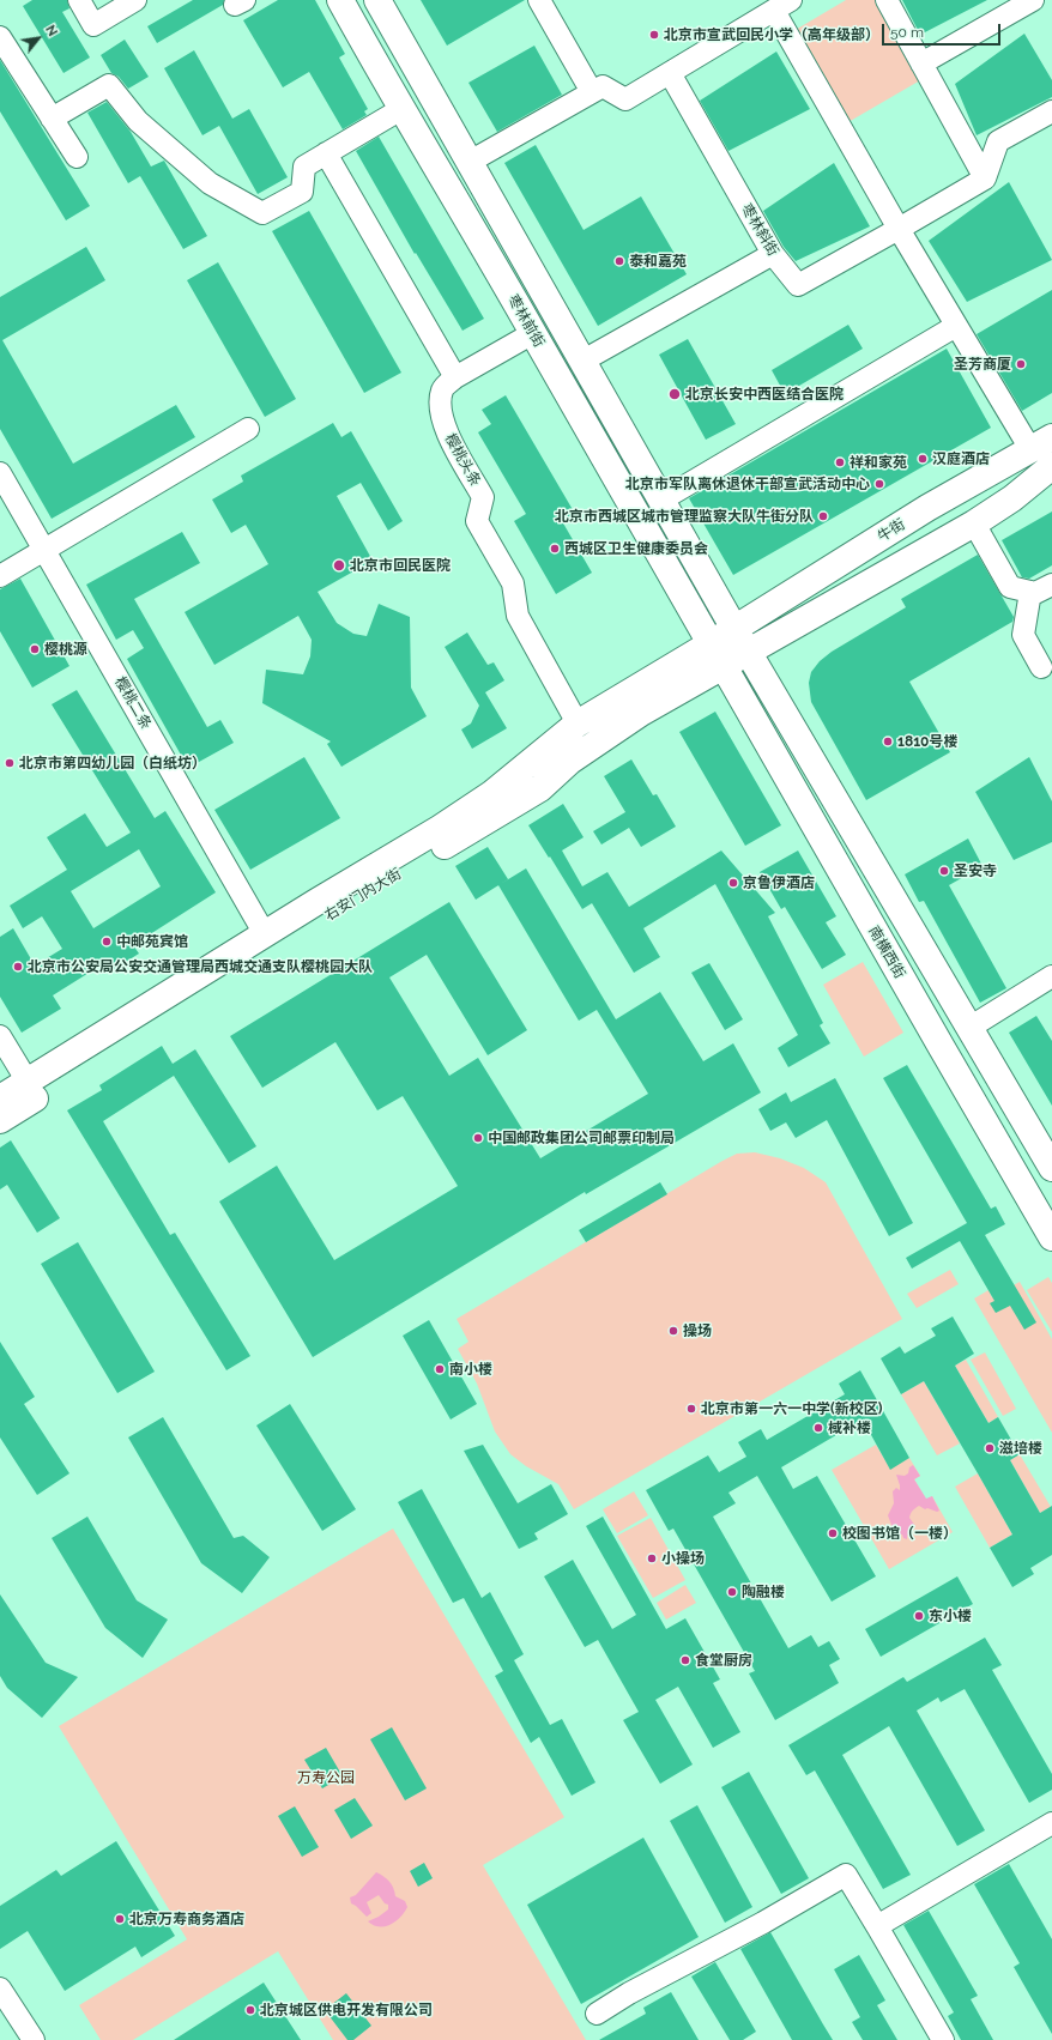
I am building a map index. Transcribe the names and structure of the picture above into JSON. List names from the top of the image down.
{
  "streets": {
    "main road": [
      "枣林前街",
      "牛街",
      "右安门内大街",
      "南横西街"
    ],
    "street": ["枣林斜街", "樱桃头条", "樱桃二条"]
  },
  "crossings": [
    ["枣林前街", "牛街"],
    ["枣林前街", "右安门内大街"],
    ["枣林前街", "南横西街"],
    ["樱桃头条", "右安门内大街"],
    ["牛街", "右安门内大街"],
    ["樱桃二条", "右安门内大街"],
    ["右安门内大街", "南横西街"]
  ],
  "parks": ["万寿公园"],
  "places": [
    "北京市宣武回民小学（高年级部）",
    "泰和嘉苑",
    "圣芳商厦",
    "北京长安中西医结合医院",
    "汉庭酒店",
    "祥和家苑",
    "北京市军队离休退休干部宣武活动中心",
    "北京市西城区城市管理监察大队牛街分队",
    "西城区卫生健康委员会",
    "北京市回民医院",
    "樱桃源",
    "1810号楼",
    "北京市第四幼儿园（白纸坊）",
    "圣安寺",
    "京鲁伊酒店",
    "中邮苑宾馆",
    "北京市公安局公安交通管理局西城交通支队樱桃园大队",
    "中国邮政集团公司邮票印制局",
    "操场",
    "南小楼",
    "北京市第一六一中学(新校区)",
    "棫补楼",
    "滋培楼",
    "校图书馆（一楼）",
    "小操场",
    "陶融楼",
    "东小楼",
    "食堂厨房",
    "北京万寿商务酒店",
    "北京城区供电开发有限公司"
  ],
  "scale_bar": "50 m",
  "north": "top right"
}
